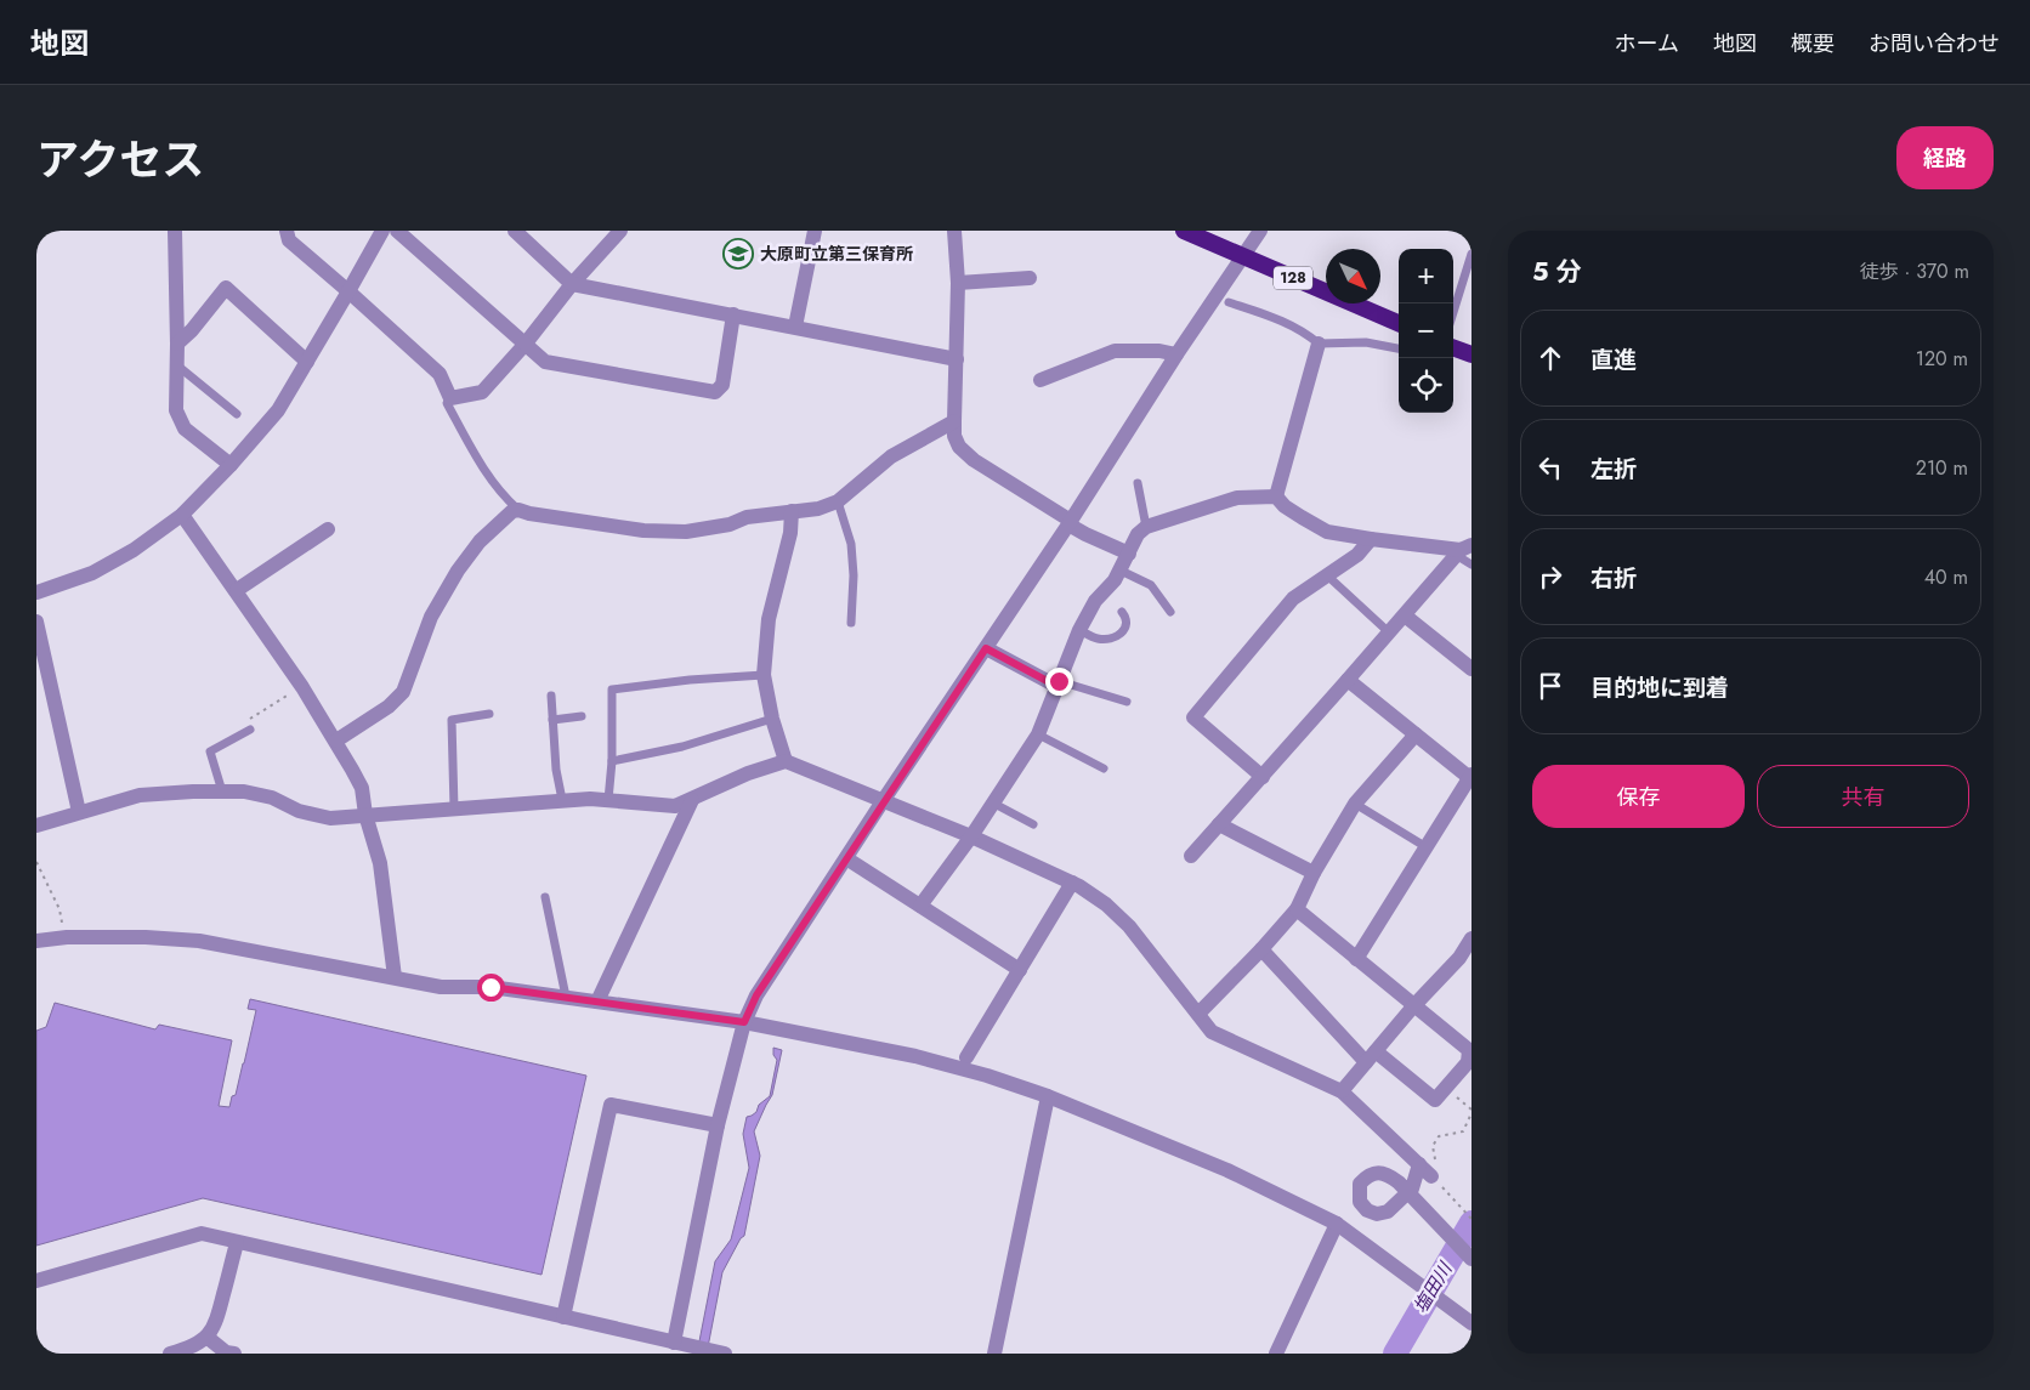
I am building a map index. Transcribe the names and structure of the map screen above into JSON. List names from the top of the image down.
{
  "streets": {
    "highway": ["128"]
  },
  "water": ["塩田川"],
  "places": {
    "school or university": ["大原町立第三保育所"]
  },
  "north": "bottom right",
  "page": {
    "header": "地図",
    "nav": [
      "ホーム",
      "地図",
      "概要",
      "お問い合わせ"
    ],
    "title": "アクセス",
    "buttons": [
      "経路",
      ["保存", "共有"]
    ],
    "heading": ["5 分", "徒歩 · 370 m"],
    "map_buttons": ["+", "−"],
    "list": [
      ["直進", "120 m"],
      ["左折", "210 m"],
      ["右折", "40 m"],
      "目的地に到着"
    ]
  }
}
